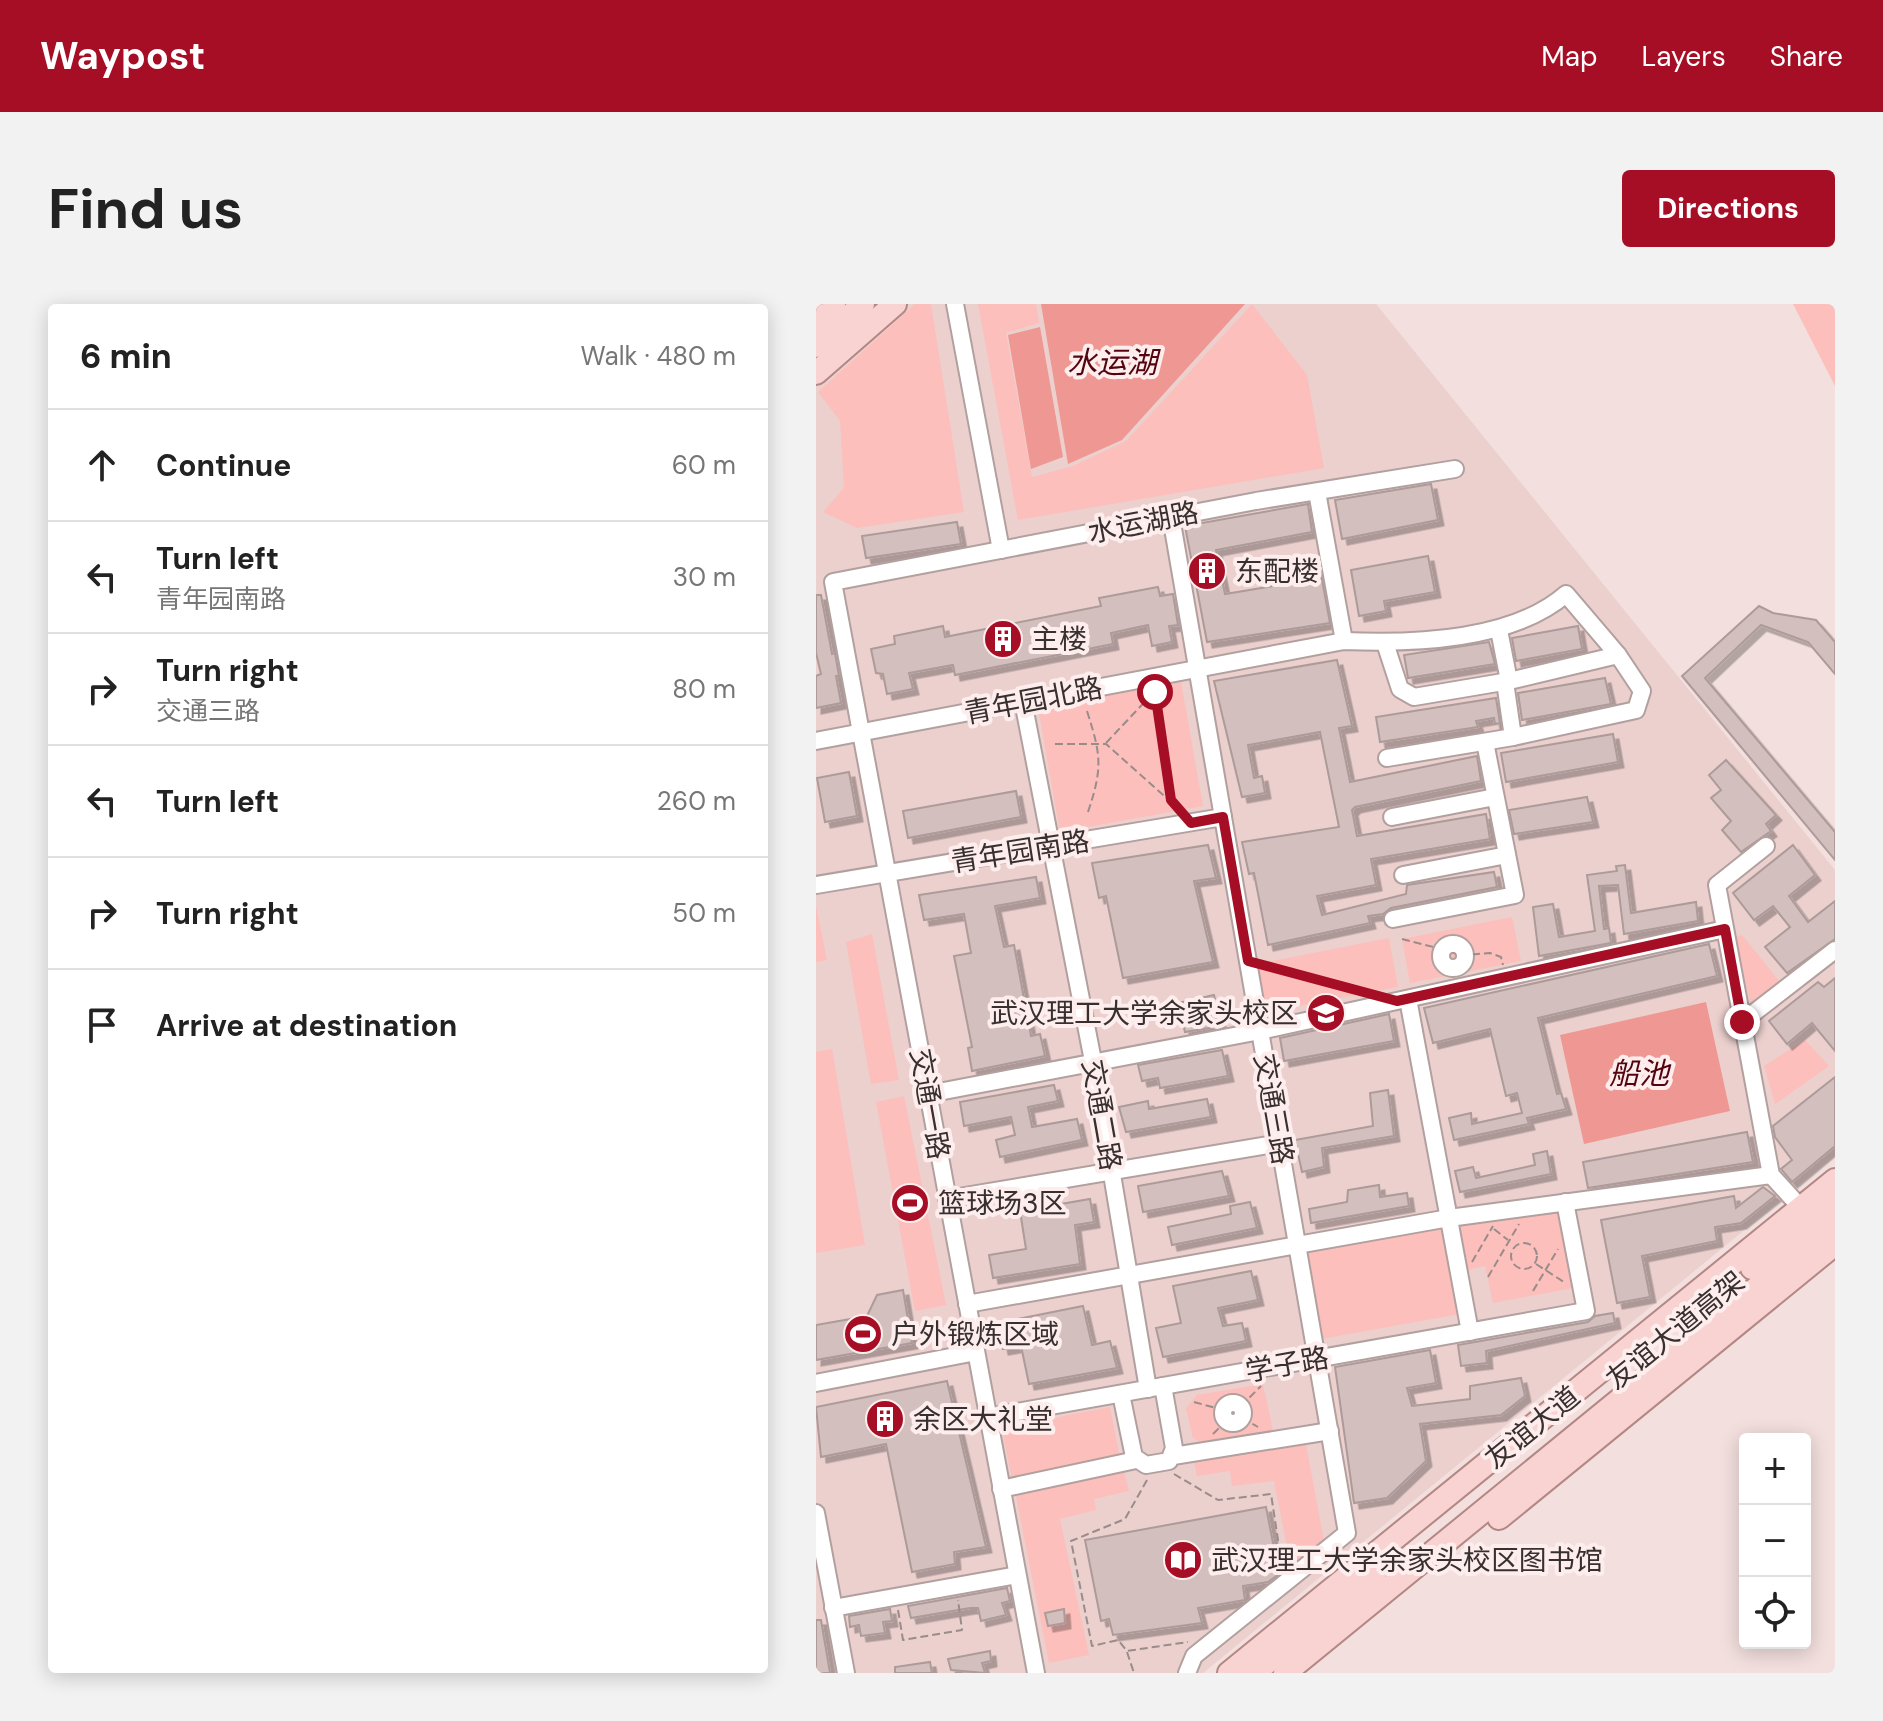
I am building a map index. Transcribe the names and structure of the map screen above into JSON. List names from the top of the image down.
{
  "streets": {
    "main road": ["友谊大道高架", "友谊大道"],
    "street": [
      "水运湖路",
      "青年园北路",
      "青年园南路",
      "交通一路",
      "交通三路",
      "交通二路",
      "学子路"
    ]
  },
  "crossings": [
    ["水运湖路", "交通一路"],
    ["水运湖路", "交通三路"],
    ["青年园北路", "交通一路"],
    ["青年园北路", "交通三路"],
    ["青年园北路", "交通二路"],
    ["青年园南路", "交通一路"],
    ["青年园南路", "交通三路"],
    ["青年园南路", "交通二路"],
    ["交通一路", "学子路"],
    ["交通三路", "学子路"],
    ["交通二路", "学子路"]
  ],
  "water": ["水运湖", "船池"],
  "places": {
    "building": ["东配楼", "主楼", "余区大礼堂"],
    "school or university": ["武汉理工大学余家头校区"],
    "sports": ["篮球场3区", "户外锻炼区域"],
    "library": ["武汉理工大学余家头校区图书馆"]
  },
  "page": {
    "header": "Waypost",
    "nav": ["Map", "Layers", "Share"],
    "buttons": "Directions",
    "title": "Find us",
    "heading": ["6 min", "Walk · 480 m"],
    "list": [
      ["Continue", "60 m"],
      ["Turn left", "青年园南路", "30 m"],
      ["Turn right", "交通三路", "80 m"],
      ["Turn left", "260 m"],
      ["Turn right", "50 m"],
      "Arrive at destination"
    ],
    "map_buttons": ["+", "−"]
  }
}
